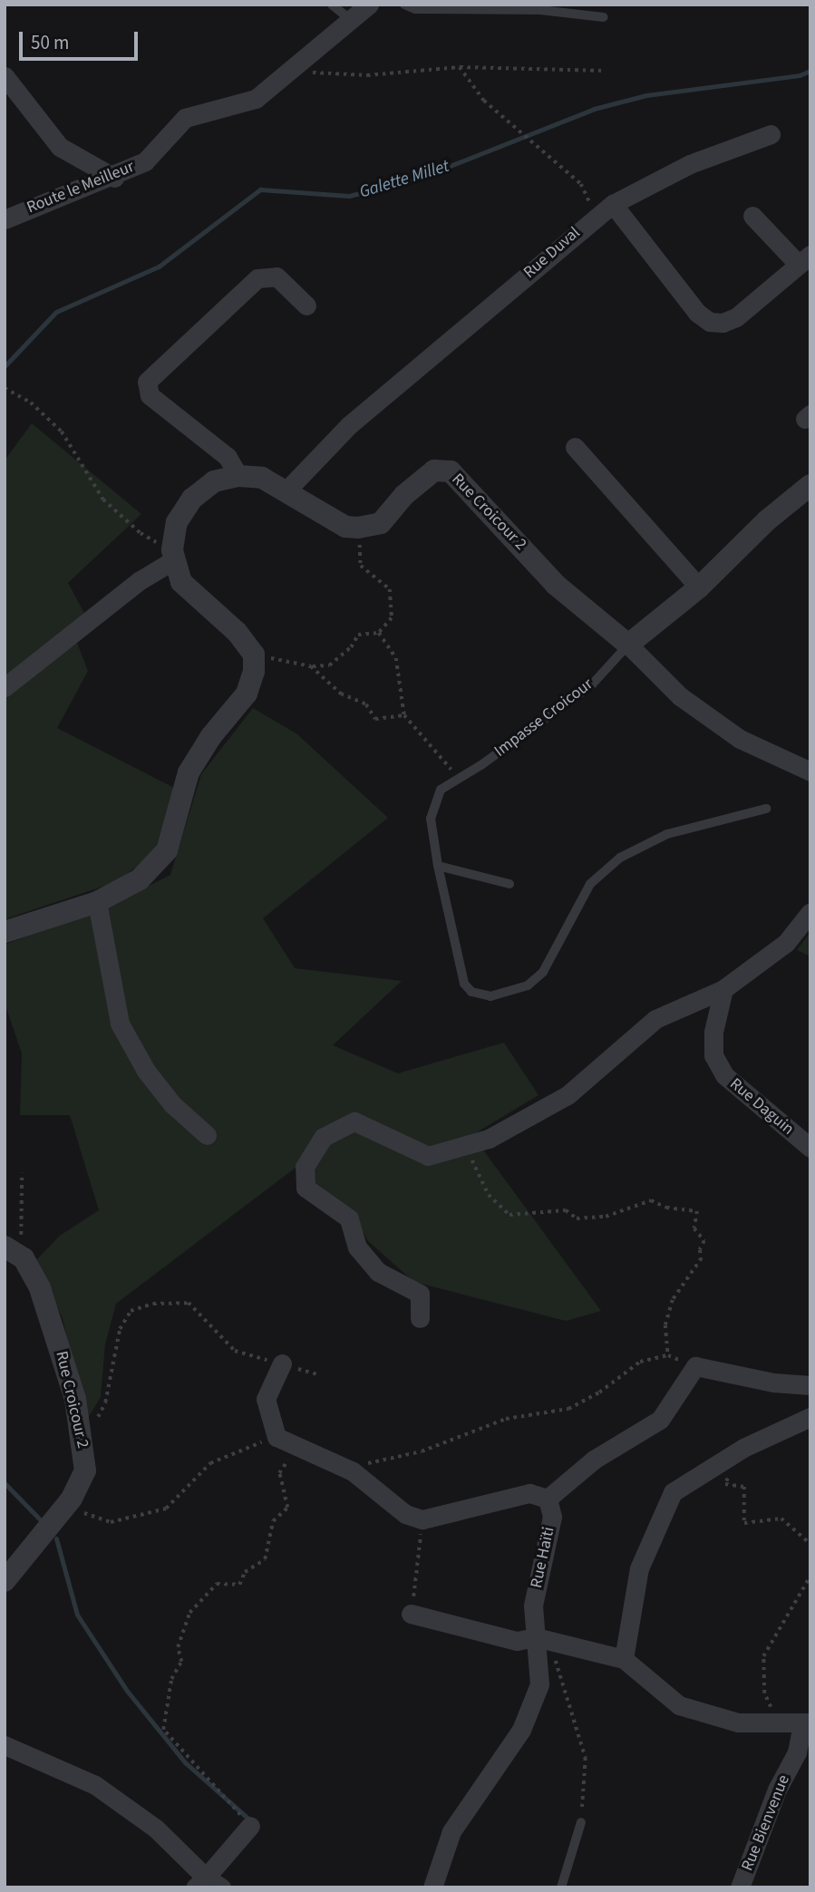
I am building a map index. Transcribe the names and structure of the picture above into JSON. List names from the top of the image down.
{
  "streets": {
    "street": [
      "Route le Meilleur",
      "Rue Duval",
      "Rue Croicour 2",
      "Impasse Croicour",
      "Rue Daguin",
      "Rue Haïti",
      "Rue Bienvenue"
    ]
  },
  "crossings": [
    ["Rue Croicour 2", "Impasse Croicour"]
  ],
  "water": ["Galette Millet"],
  "scale_bar": "50 m"
}
